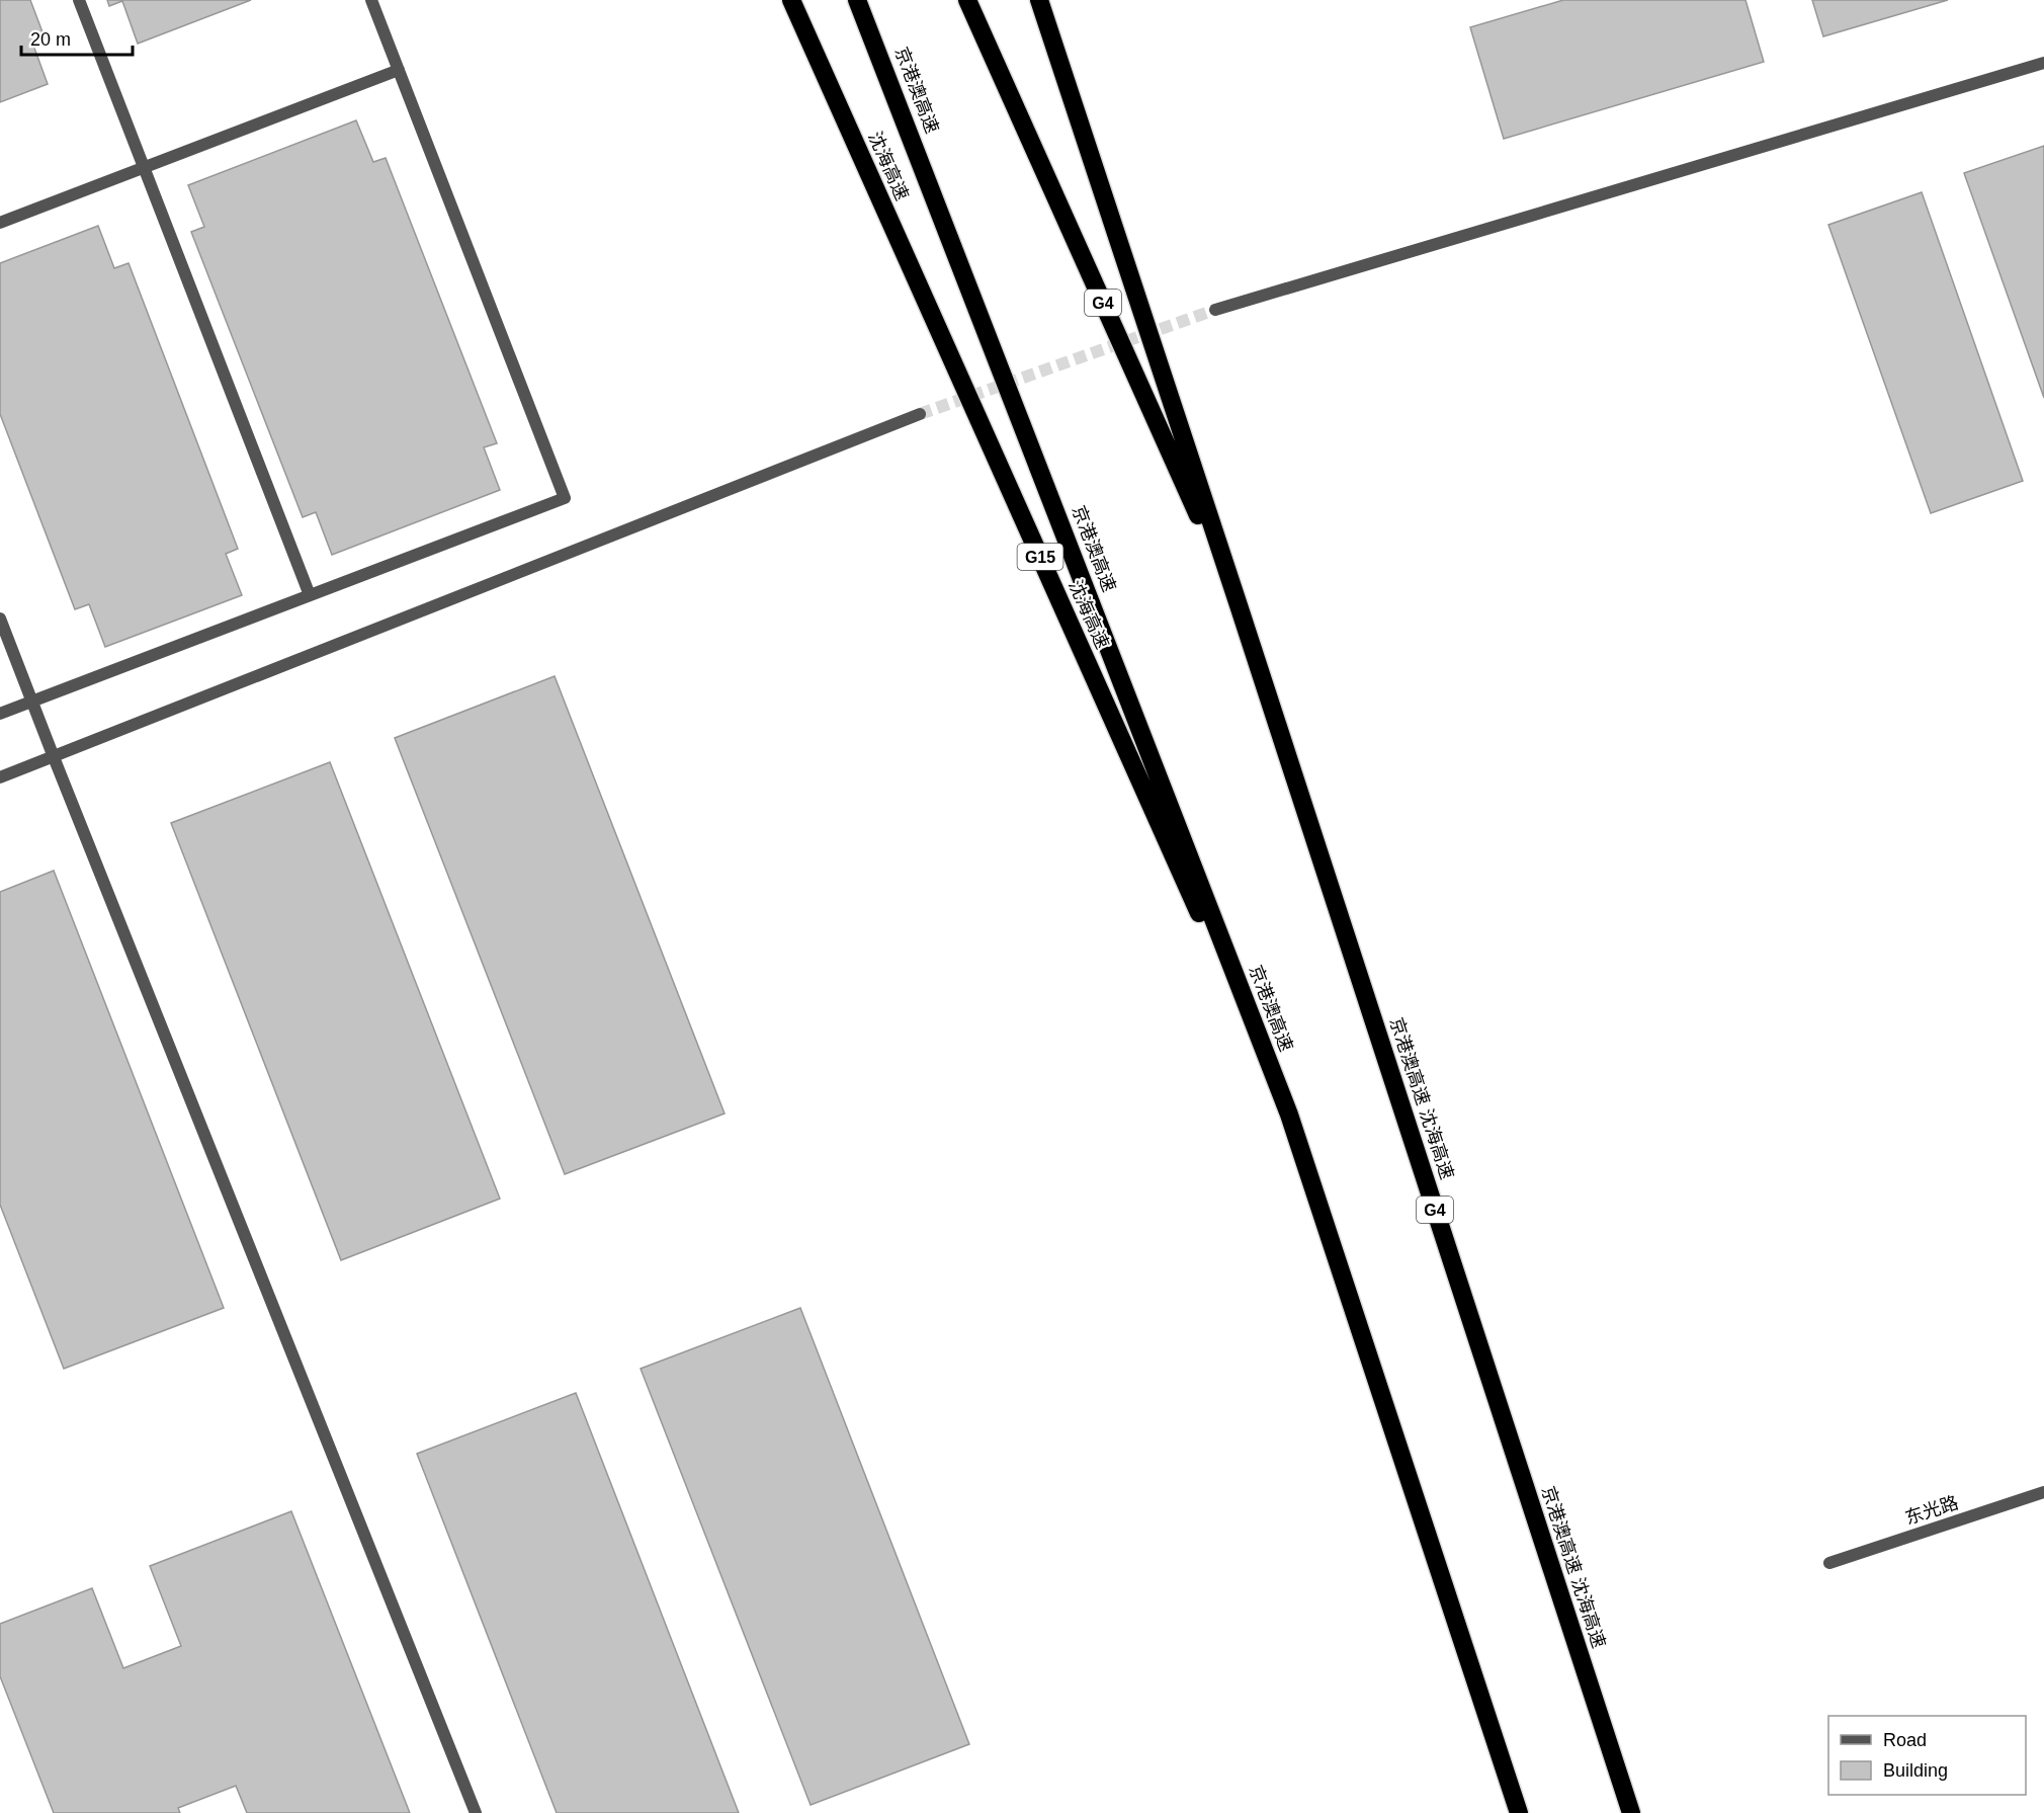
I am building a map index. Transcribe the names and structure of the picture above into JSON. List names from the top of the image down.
{
  "streets": {
    "highway": [
      "京港澳高速",
      "沈海高速",
      "G4",
      "G15",
      "京港澳高速 沈海高速"
    ],
    "street": ["东光路"]
  },
  "crossings": [
    ["京港澳高速", "沈海高速"],
    ["G4", "京港澳高速 沈海高速"]
  ],
  "legend": ["Road", "Building"],
  "scale_bar": "20 m"
}
